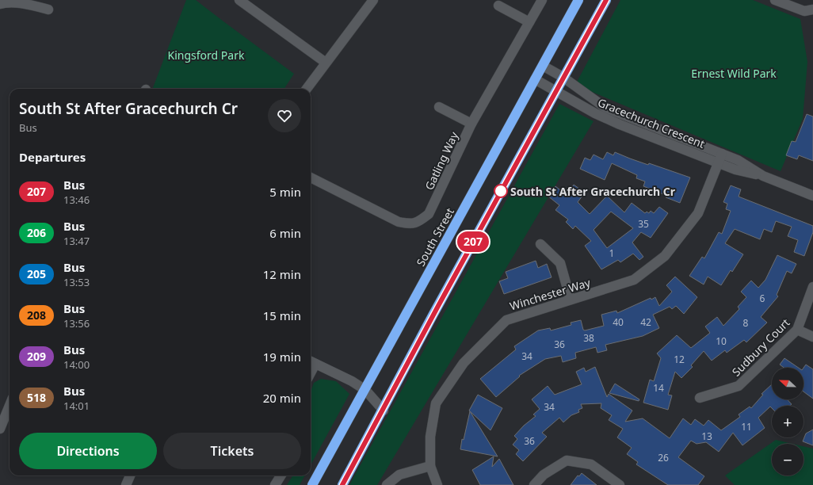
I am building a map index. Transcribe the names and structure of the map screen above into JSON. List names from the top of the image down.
{
  "streets": {
    "highway": ["South Street"],
    "street": [
      "Gracechurch Crescent",
      "Gatling Way",
      "Winchester Way",
      "Sudbury Court"
    ]
  },
  "crossings": [
    ["Gracechurch Crescent", "South Street"],
    ["Gracechurch Crescent", "Winchester Way"]
  ],
  "parks": ["Kingsford Park", "Ernest Wild Park"],
  "places": ["South St After Gracechurch Cr"],
  "lines": ["bus line 207"],
  "house_numbers": [
    "35",
    "1",
    "6",
    "40",
    "42",
    "8",
    "38",
    "10",
    "36",
    "34",
    "12",
    "14",
    "34",
    "11",
    "13",
    "36",
    "26"
  ],
  "north": "left",
  "page": {
    "on_map": "207",
    "heading": [
      ["South St After Gracechurch Cr", "Bus"],
      "Departures"
    ],
    "list": [
      {
        "mark": "207",
        "name": "Bus",
        "note": "13:46",
        "value": "5 min"
      },
      {
        "mark": "206",
        "name": "Bus",
        "note": "13:47",
        "value": "6 min"
      },
      {
        "mark": "205",
        "name": "Bus",
        "note": "13:53",
        "value": "12 min"
      },
      {
        "mark": "208",
        "name": "Bus",
        "note": "13:56",
        "value": "15 min"
      },
      {
        "mark": "209",
        "name": "Bus",
        "note": "14:00",
        "value": "19 min"
      },
      {
        "mark": "518",
        "name": "Bus",
        "note": "14:01",
        "value": "20 min"
      }
    ],
    "map_buttons": ["+", "−"],
    "buttons": ["Directions", "Tickets"]
  }
}
